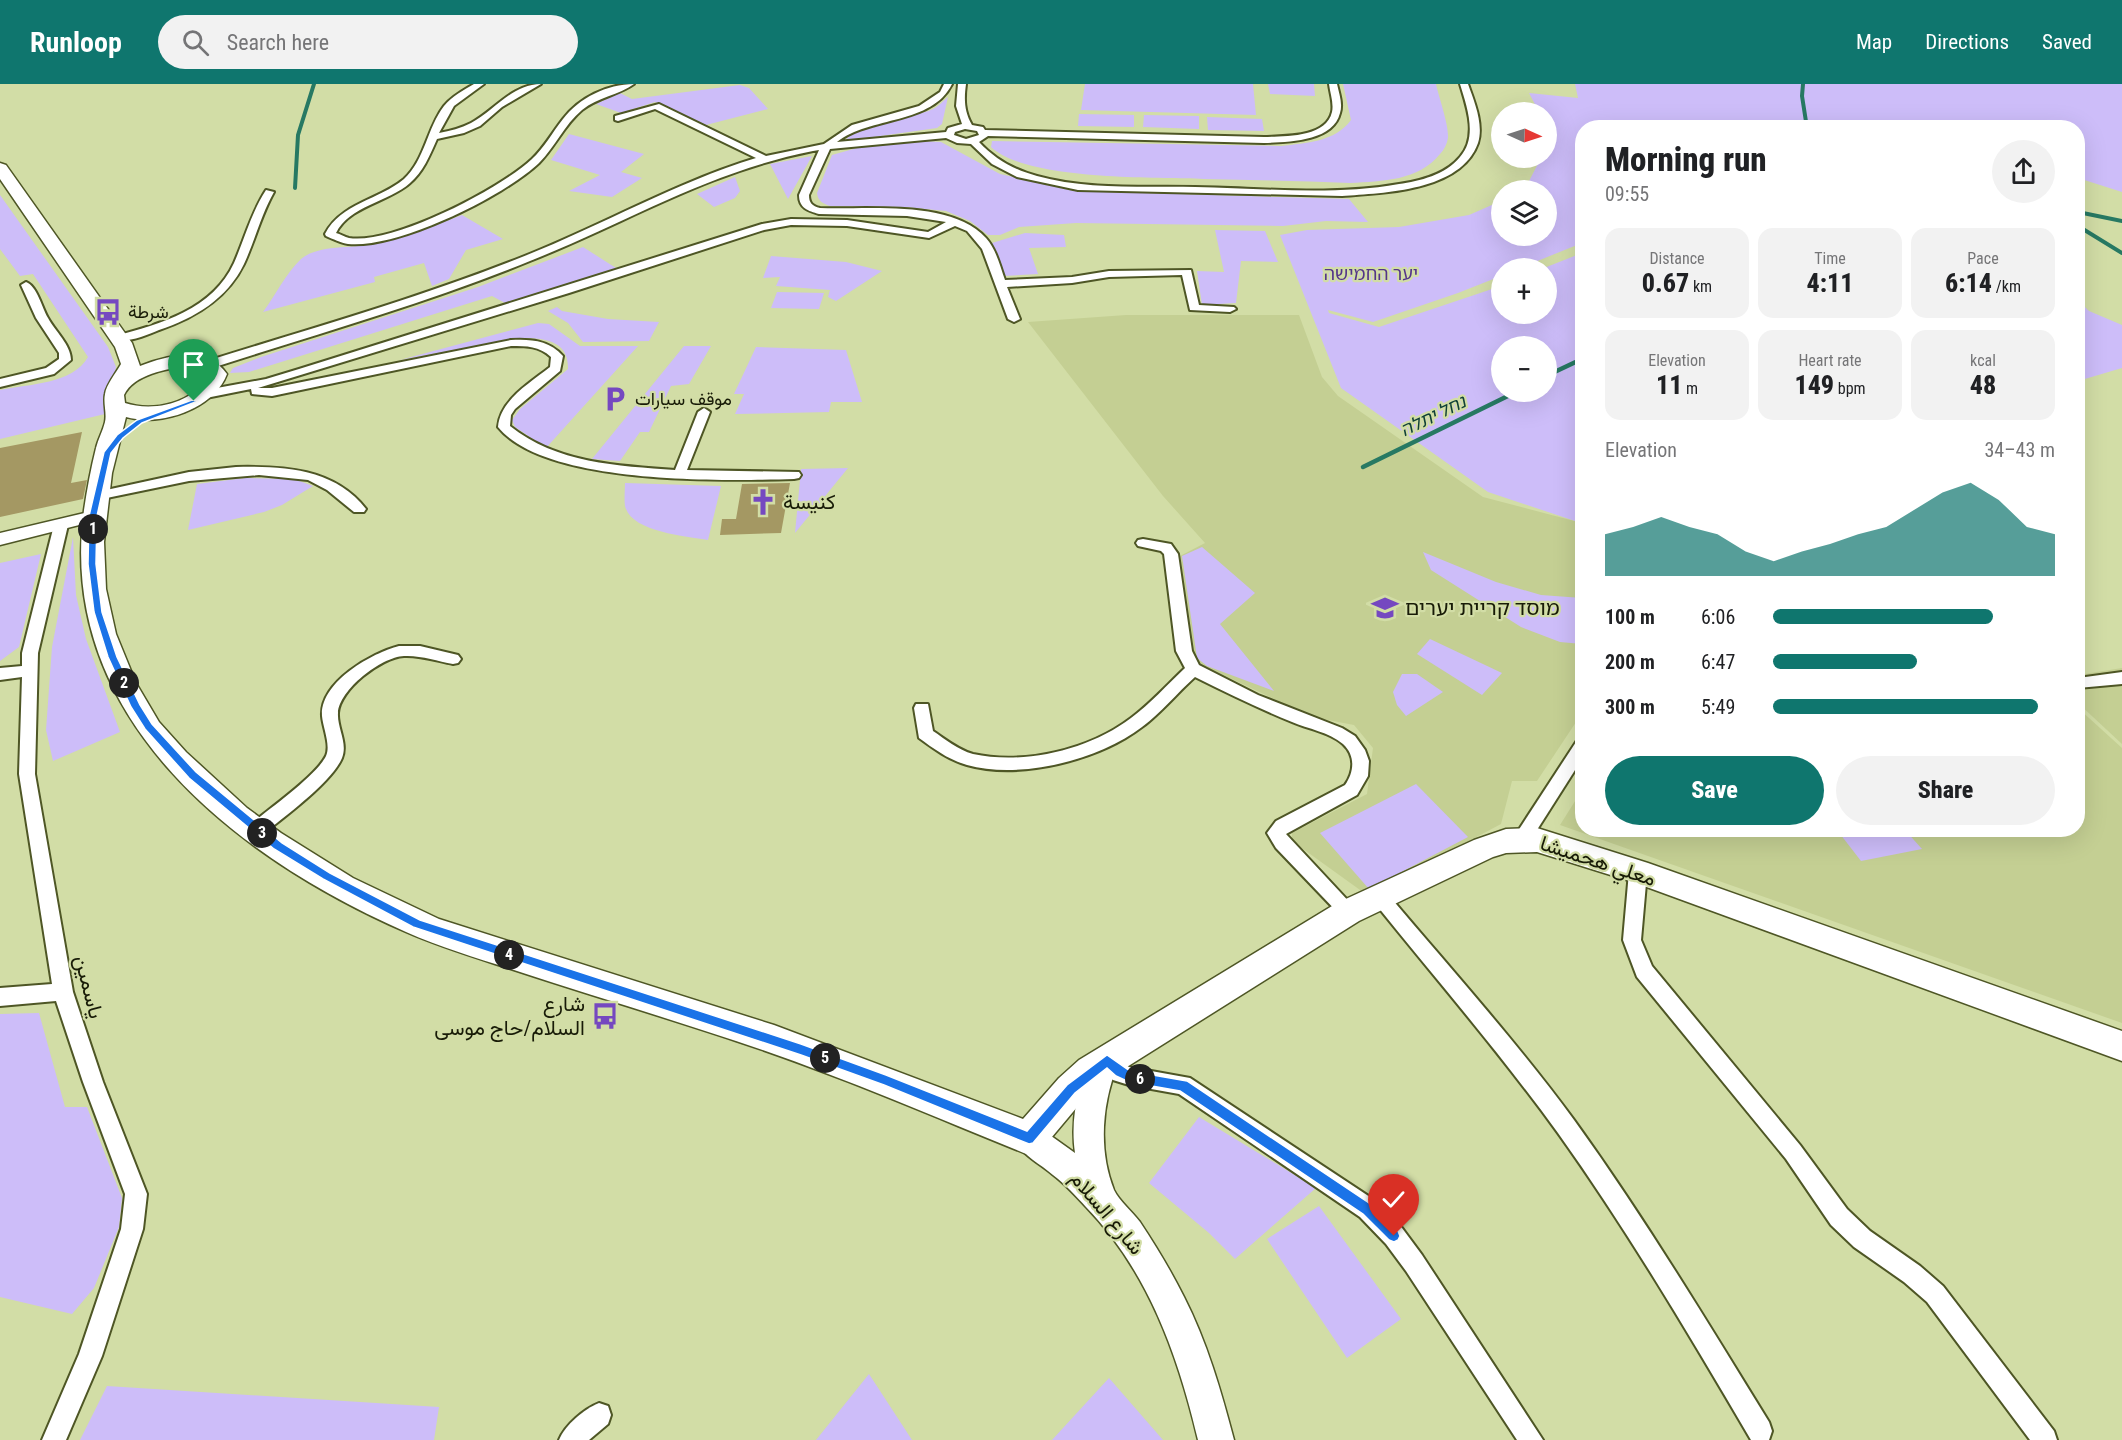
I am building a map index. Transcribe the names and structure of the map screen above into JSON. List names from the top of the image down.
{
  "streets": {
    "main road": ["معلي هحميشا", "شارع السلام"],
    "street": ["ياسمين"]
  },
  "crossings": [
    ["معلي هحميشا", "شارع السلام"]
  ],
  "water": ["נחל יתלה"],
  "parks": ["יער החמישה"],
  "places": {
    "bus stop": ["شرطة", "شارع السلام/حاج موسى"],
    "parking": ["موقف سيارات"],
    "church": ["كنيسة"],
    "school or university": ["מוסד קריית יערים"]
  },
  "north": "right",
  "page": {
    "header": "Runloop",
    "search": "Search here",
    "nav": ["Map", "Directions", "Saved"],
    "map_buttons": ["+", "−"],
    "heading": ["Morning run", "09:55"],
    "stats": [
      ["Distance", "0.67 km"],
      ["Time", "4:11"],
      ["Pace", "6:14 /km"],
      ["Elevation", "11 m"],
      ["Heart rate", "149 bpm"],
      ["kcal", "48"]
    ],
    "chart": ["Elevation", "34–43 m"],
    "pins": [
      "1",
      "2",
      "3",
      "4",
      "5",
      "6"
    ],
    "list": [
      {
        "name": "100 m",
        "note": "6:06"
      },
      {
        "name": "200 m",
        "note": "6:47"
      },
      {
        "name": "300 m",
        "note": "5:49"
      }
    ],
    "buttons": ["Save", "Share"]
  }
}
